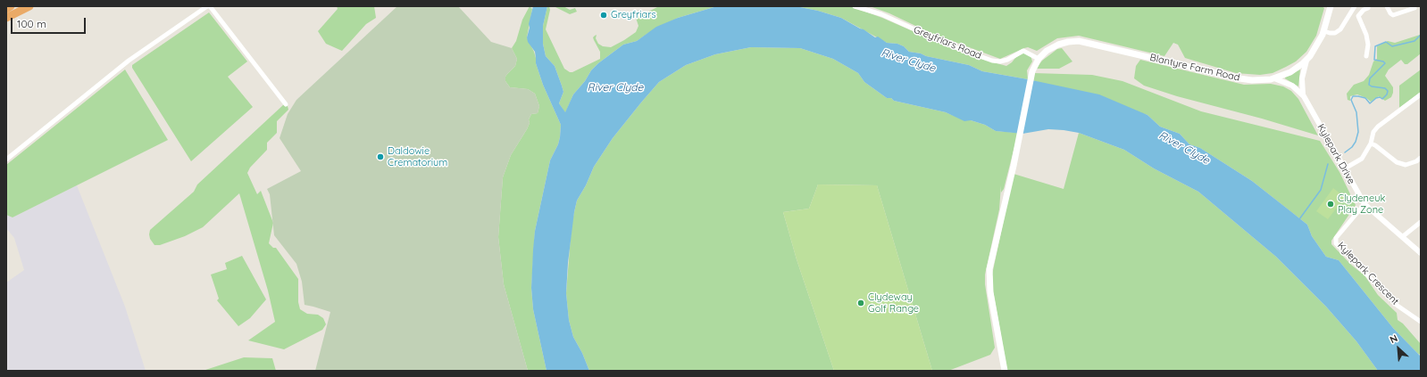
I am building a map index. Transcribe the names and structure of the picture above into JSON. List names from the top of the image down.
{
  "streets": {
    "main road": ["Blantyre Farm Road"],
    "street": ["Greyfriars Road", "Kylepark Drive", "Kylepark Crescent"]
  },
  "crossings": [
    ["Greyfriars Road", "Blantyre Farm Road"],
    ["Blantyre Farm Road", "Kylepark Drive"],
    ["Kylepark Drive", "Kylepark Crescent"]
  ],
  "water": ["River Clyde"],
  "places": [
    "Greyfriars",
    "Daldowie Crematorium",
    "Clydeneuk Play Zone",
    "Clydeway Golf Range"
  ],
  "scale_bar": "100 m",
  "north": "top left"
}
